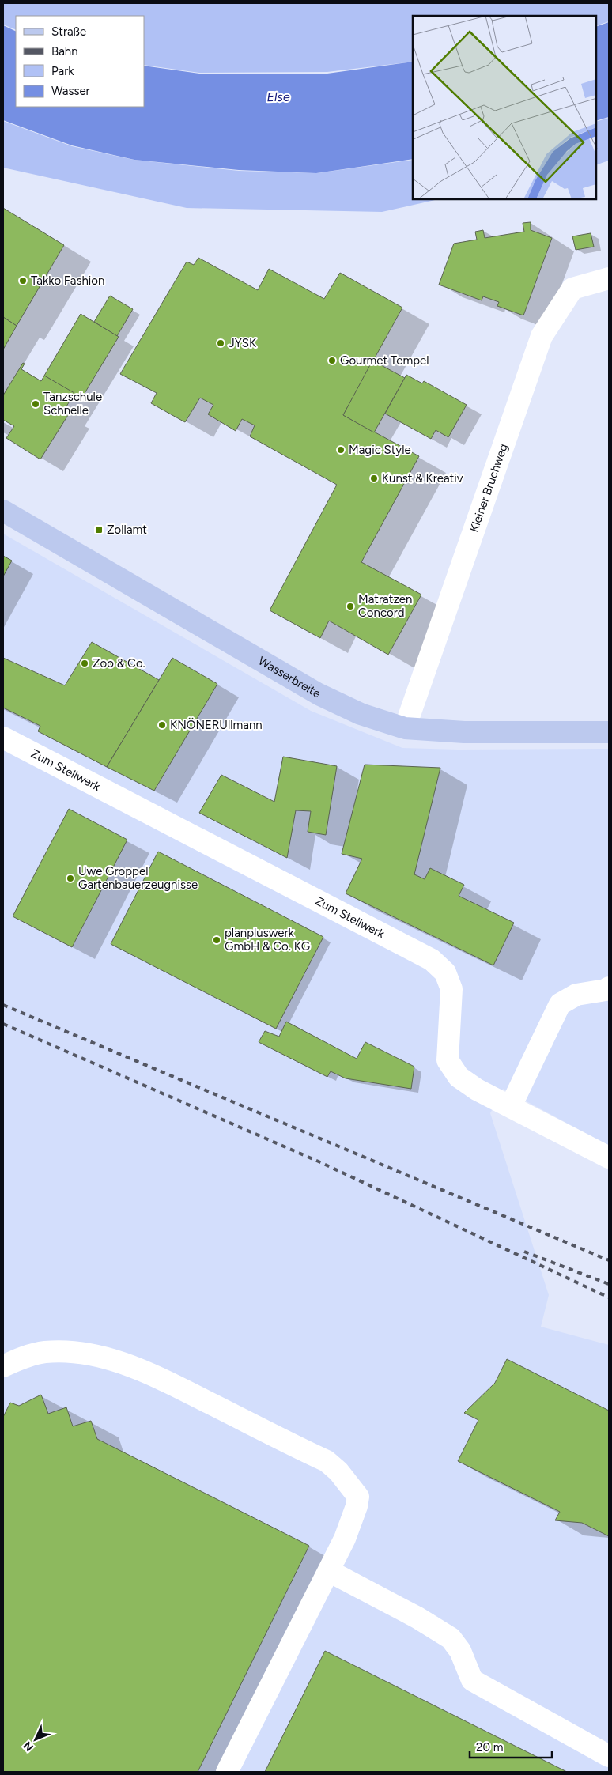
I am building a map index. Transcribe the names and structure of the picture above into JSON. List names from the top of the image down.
{
  "streets": {
    "main road": ["Wasserbreite"],
    "street": ["Kleiner Bruchweg", "Zum Stellwerk"]
  },
  "crossings": [
    ["Kleiner Bruchweg", "Wasserbreite"]
  ],
  "water": ["Else"],
  "places": {
    "other": [
      "Takko Fashion",
      "JYSK",
      "Gourmet Tempel",
      "Tanzschule Schnelle",
      "Magic Style",
      "Kunst & Kreativ",
      "Matratzen Concord",
      "Zoo & Co.",
      "KNÖNERUllmann",
      "Uwe Groppel Gartenbauerzeugnisse",
      "planpluswerk GmbH & Co. KG"
    ],
    "transit": ["Zollamt"]
  },
  "legend": [
    "Straße",
    "Bahn",
    "Park",
    "Wasser"
  ],
  "scale_bar": "20 m",
  "north": "bottom left"
}
